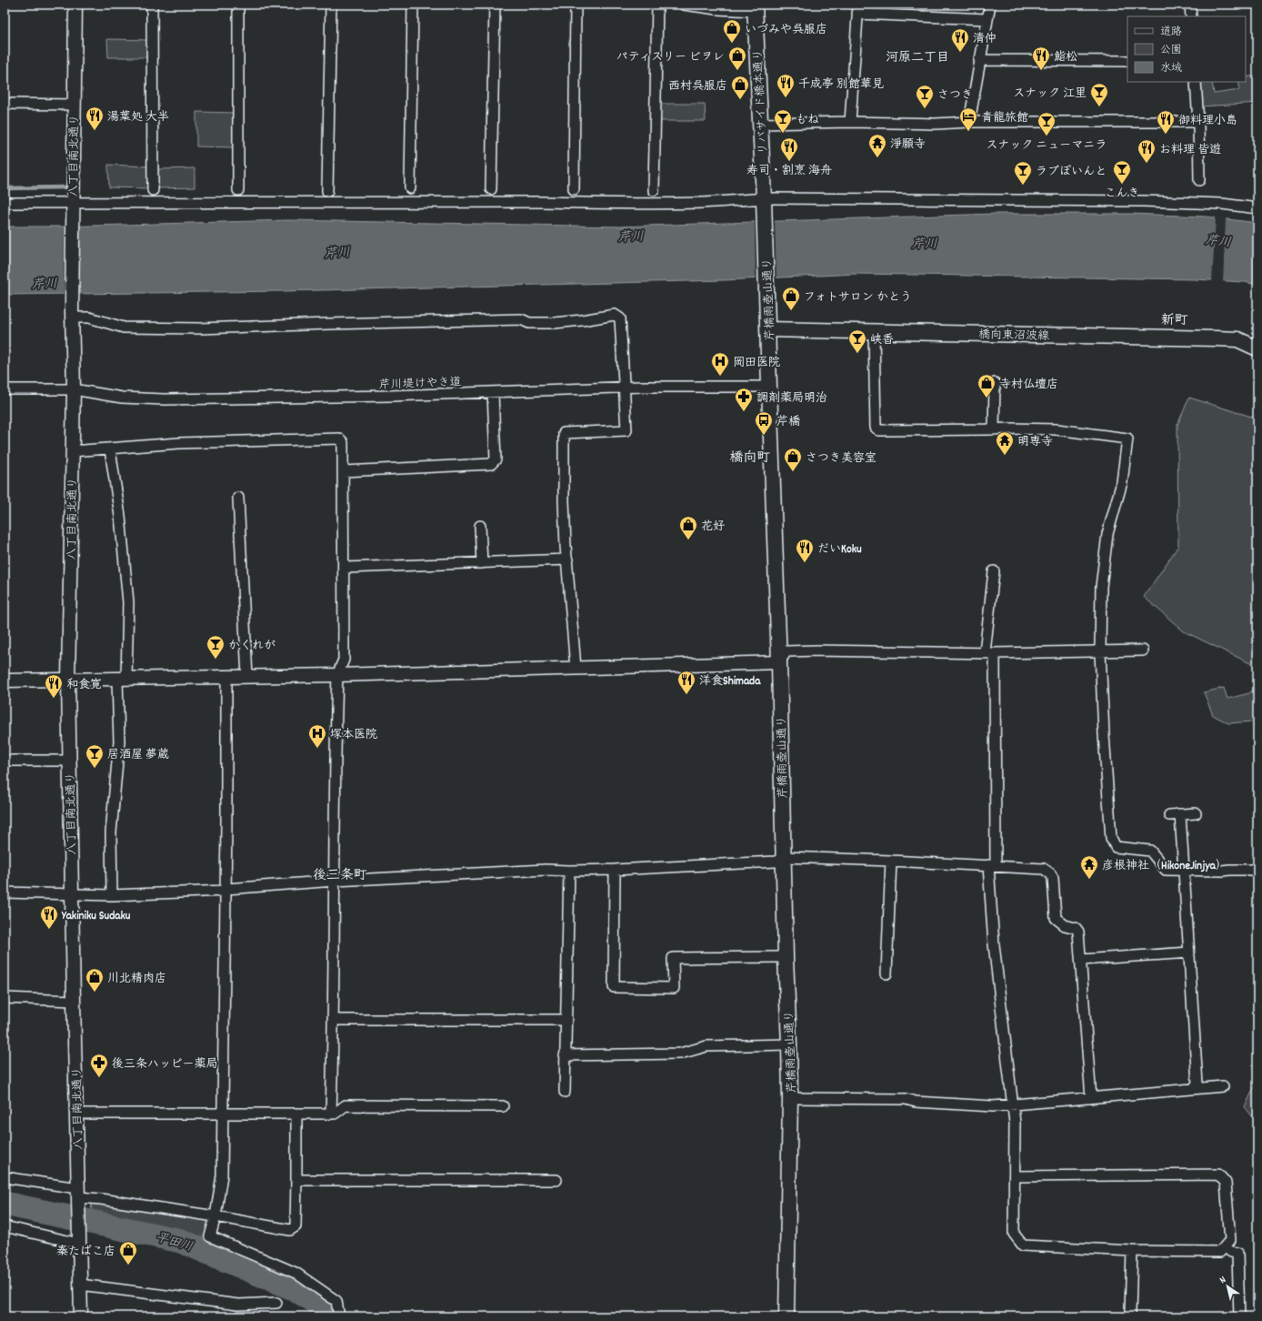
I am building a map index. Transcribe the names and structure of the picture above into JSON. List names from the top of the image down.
{
  "streets": {
    "main road": ["リバサイド橋本通り", "芹橋雨壺山通り", "橋向東沼波線"],
    "street": ["八丁目南北通り", "芹川堤けやき道"]
  },
  "crossings": [
    ["リバサイド橋本通り", "芹橋雨壺山通り"],
    ["八丁目南北通り", "芹川堤けやき道"],
    ["芹橋雨壺山通り", "橋向東沼波線"],
    ["芹橋雨壺山通り", "芹川堤けやき道"]
  ],
  "districts": [
    "河原二丁目",
    "新町",
    "橋向町",
    "後三条町"
  ],
  "water": ["芹川", "平田川"],
  "places": {
    "shop": [
      "いづみや呉服店",
      "パティスリー ビヲレ",
      "西村呉服店",
      "フォトサロン かとう",
      "寺村仏壇店",
      "さつき美容室",
      "花好",
      "川北精肉店",
      "秦たばこ店"
    ],
    "restaurant": [
      "清仲",
      "鮨松",
      "千成亭 別館華見",
      "湯葉処 大半",
      "御料理小島",
      "寿司・割烹 海舟",
      "お料理 皆遊",
      "だいKoku",
      "洋食Shimada",
      "和食寛",
      "Yakiniku Sudaku"
    ],
    "bar": [
      "スナック 江里",
      "さつき",
      "もね",
      "スナック ニューマニラ",
      "こんき",
      "ラブぽいんと",
      "峡香",
      "かくれが",
      "居酒屋 夢蔵"
    ],
    "hotel": ["青龍旅館"],
    "temple": ["淨願寺", "明専寺", "彦根神社（HikoneJinjya）"],
    "hospital": ["岡田医院", "塚本医院"],
    "pharmacy": ["調剤薬局明治", "後三条ハッピー薬局"],
    "bus stop": ["芹橋"]
  },
  "legend": ["道路", "公園", "水域"],
  "north": "top left"
}
